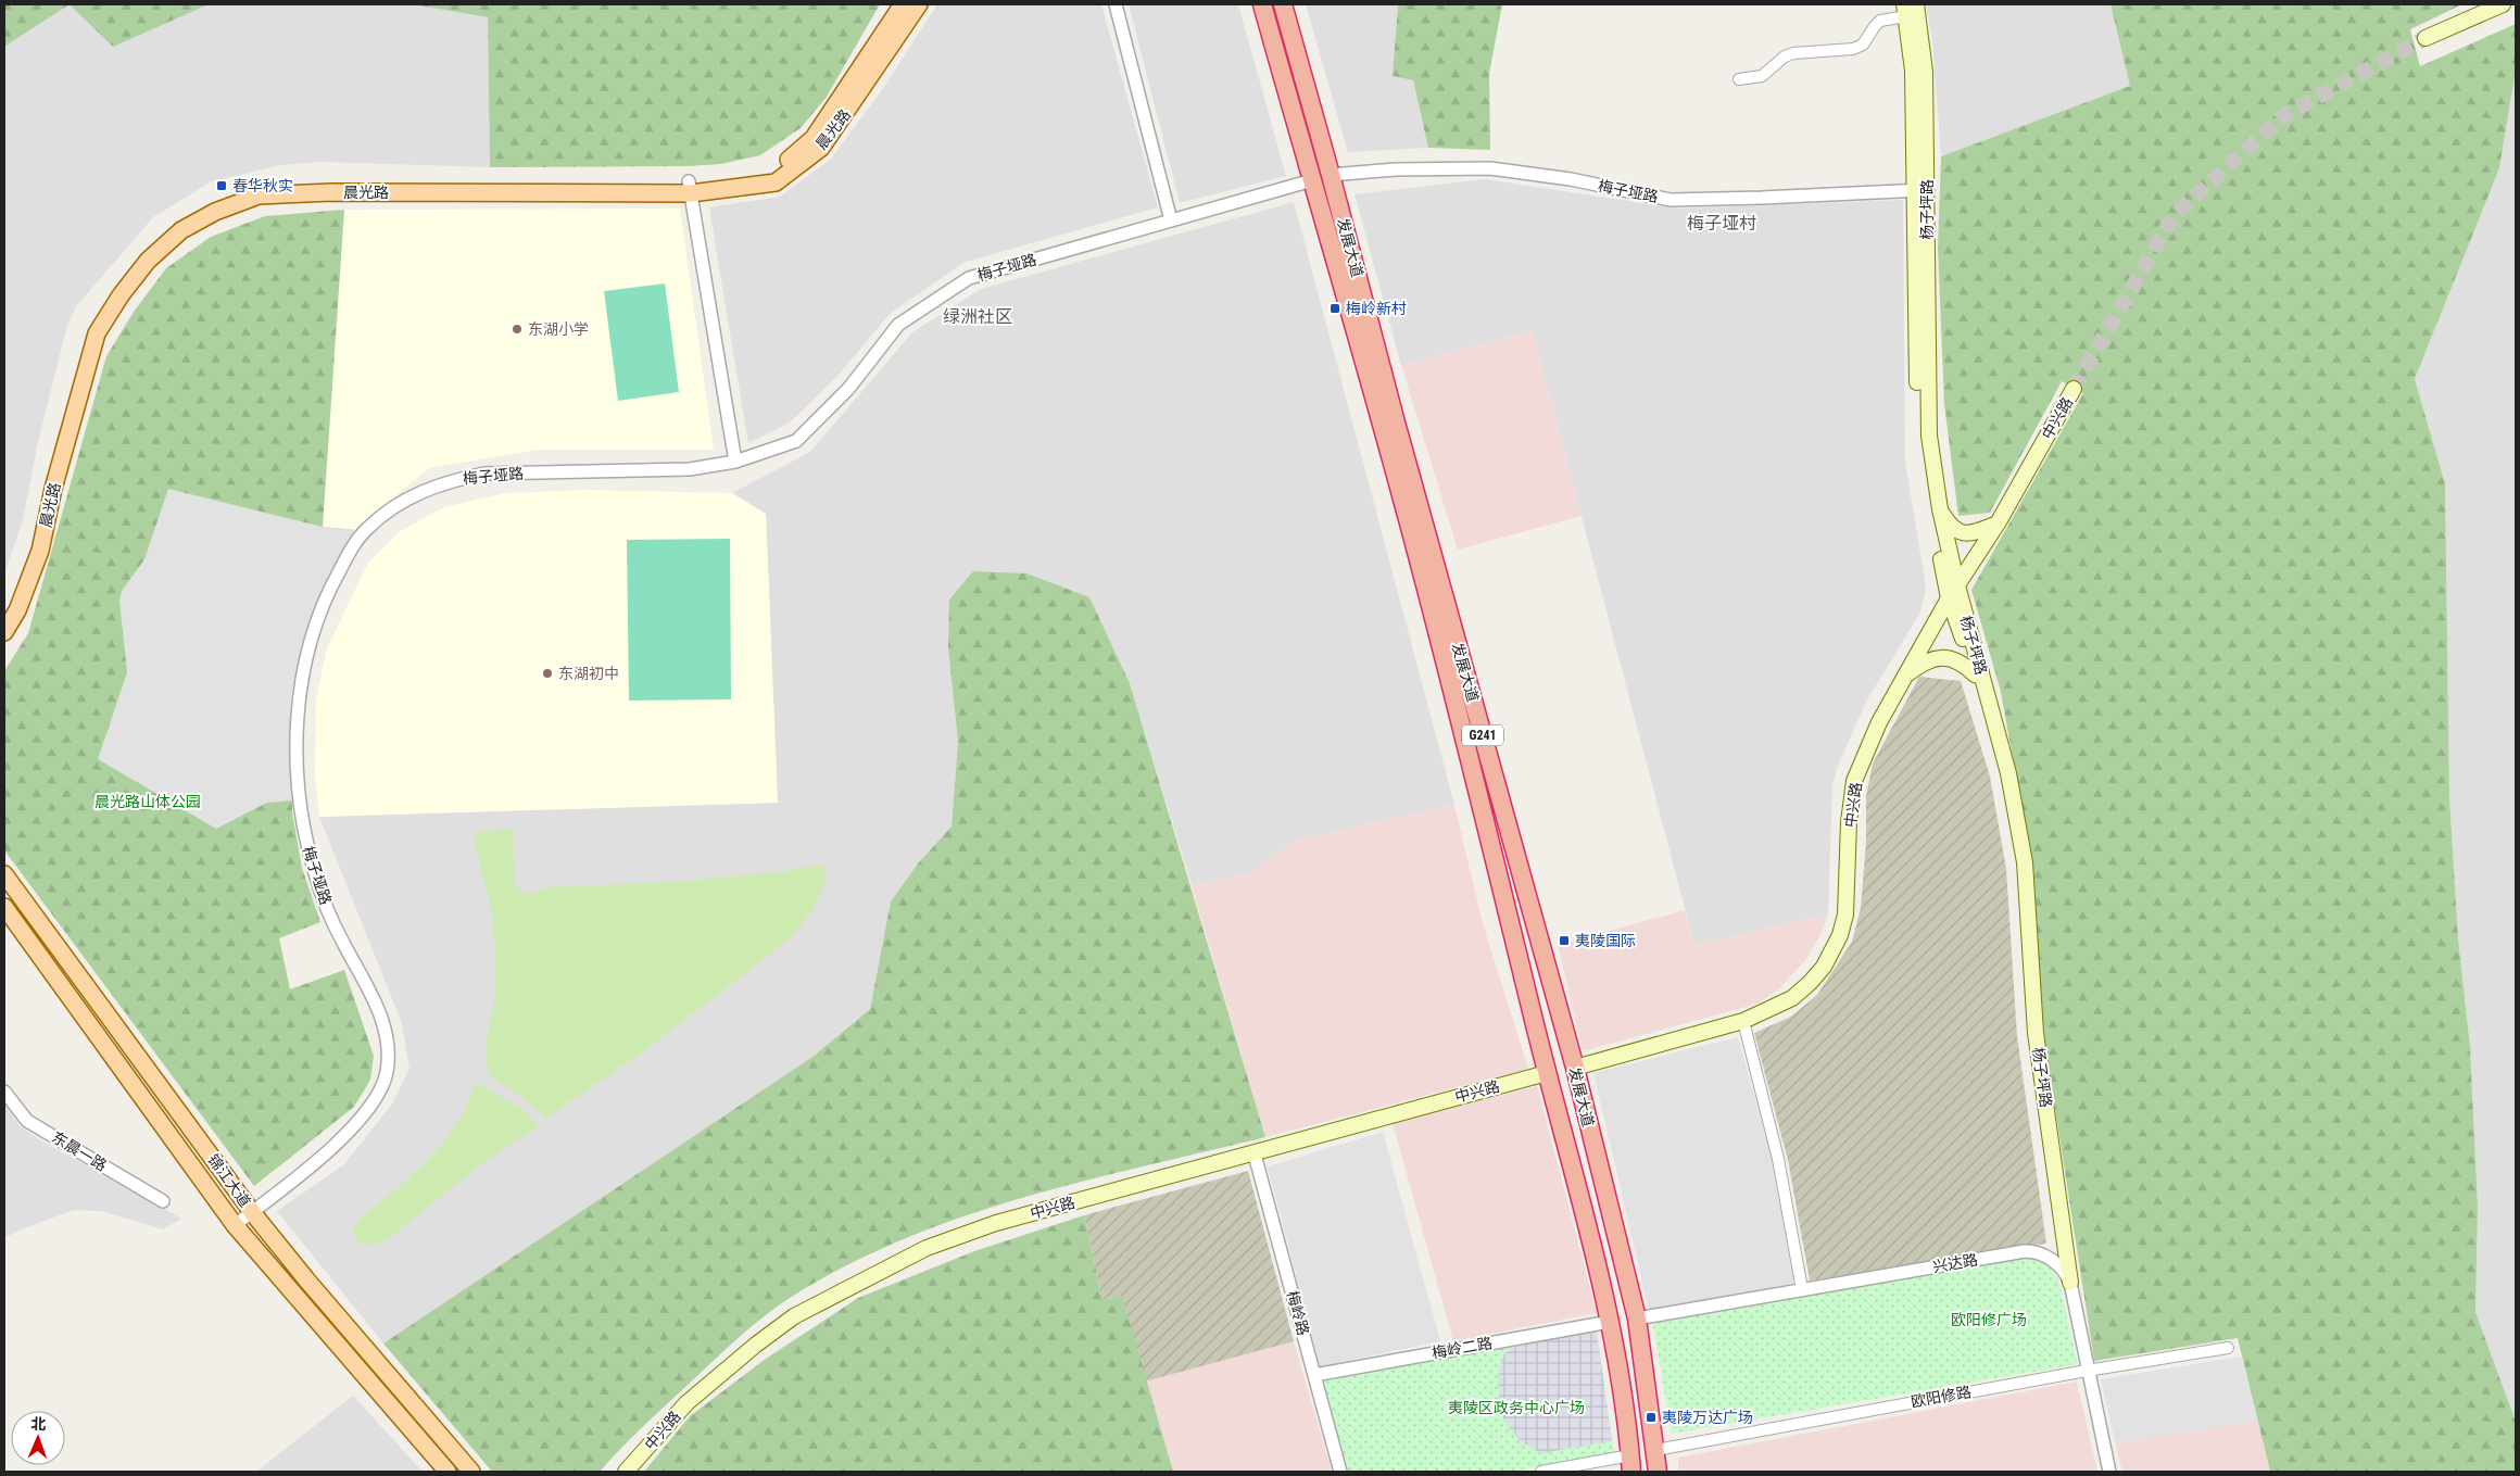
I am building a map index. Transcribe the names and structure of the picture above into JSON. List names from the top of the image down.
{
  "streets": {
    "highway": ["发展大道", "G241"],
    "main road": [
      "晨光路",
      "杨子坪路",
      "中兴路",
      "锦江大道"
    ],
    "street": [
      "梅子垭路",
      "东晨一路",
      "兴达路",
      "梅岭路",
      "梅岭二路",
      "欧阳修路"
    ]
  },
  "crossings": [
    ["梅子垭路", "杨子坪路"],
    ["梅子垭路", "发展大道"],
    ["梅子垭路", "锦江大道"],
    ["杨子坪路", "中兴路"],
    ["杨子坪路", "兴达路"],
    ["发展大道", "中兴路"],
    ["发展大道", "兴达路"],
    ["发展大道", "梅岭二路"],
    ["发展大道", "欧阳修路"],
    ["中兴路", "梅岭路"],
    ["兴达路", "欧阳修路"],
    ["梅岭路", "梅岭二路"]
  ],
  "districts": ["梅子垭村", "绿洲社区"],
  "parks": ["晨光路山体公园", "欧阳修广场", "夷陵区政务中心广场"],
  "places": {
    "transit": [
      "春华秋实",
      "梅岭新村",
      "夷陵国际",
      "夷陵万达广场"
    ],
    "other": ["东湖小学", "东湖初中"]
  },
  "north": "top"
}
